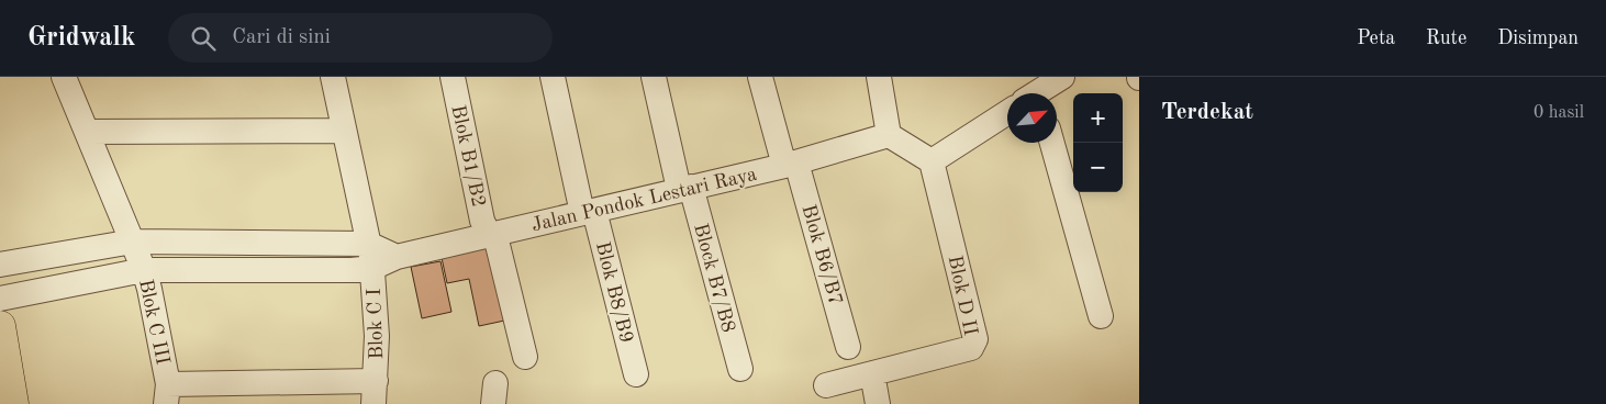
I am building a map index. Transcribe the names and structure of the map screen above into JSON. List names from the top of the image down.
{
  "streets": {
    "street": [
      "Blok B1/B2",
      "Jalan Pondok Lestari Raya",
      "Blok B6/B7",
      "Block B7/B8",
      "Blok B8/B9",
      "Blok D II",
      "Blok C III",
      "Blok C I"
    ]
  },
  "crossings": [
    ["Blok B1/B2", "Jalan Pondok Lestari Raya"],
    ["Jalan Pondok Lestari Raya", "Blok B6/B7"],
    ["Jalan Pondok Lestari Raya", "Block B7/B8"],
    ["Jalan Pondok Lestari Raya", "Blok B8/B9"],
    ["Jalan Pondok Lestari Raya", "Blok C III"],
    ["Jalan Pondok Lestari Raya", "Blok C I"]
  ],
  "north": "top right",
  "page": {
    "header": "Gridwalk",
    "search": "Cari di sini",
    "nav": ["Peta", "Rute", "Disimpan"],
    "heading": ["Terdekat", "0 hasil"],
    "map_buttons": ["+", "−"]
  }
}
